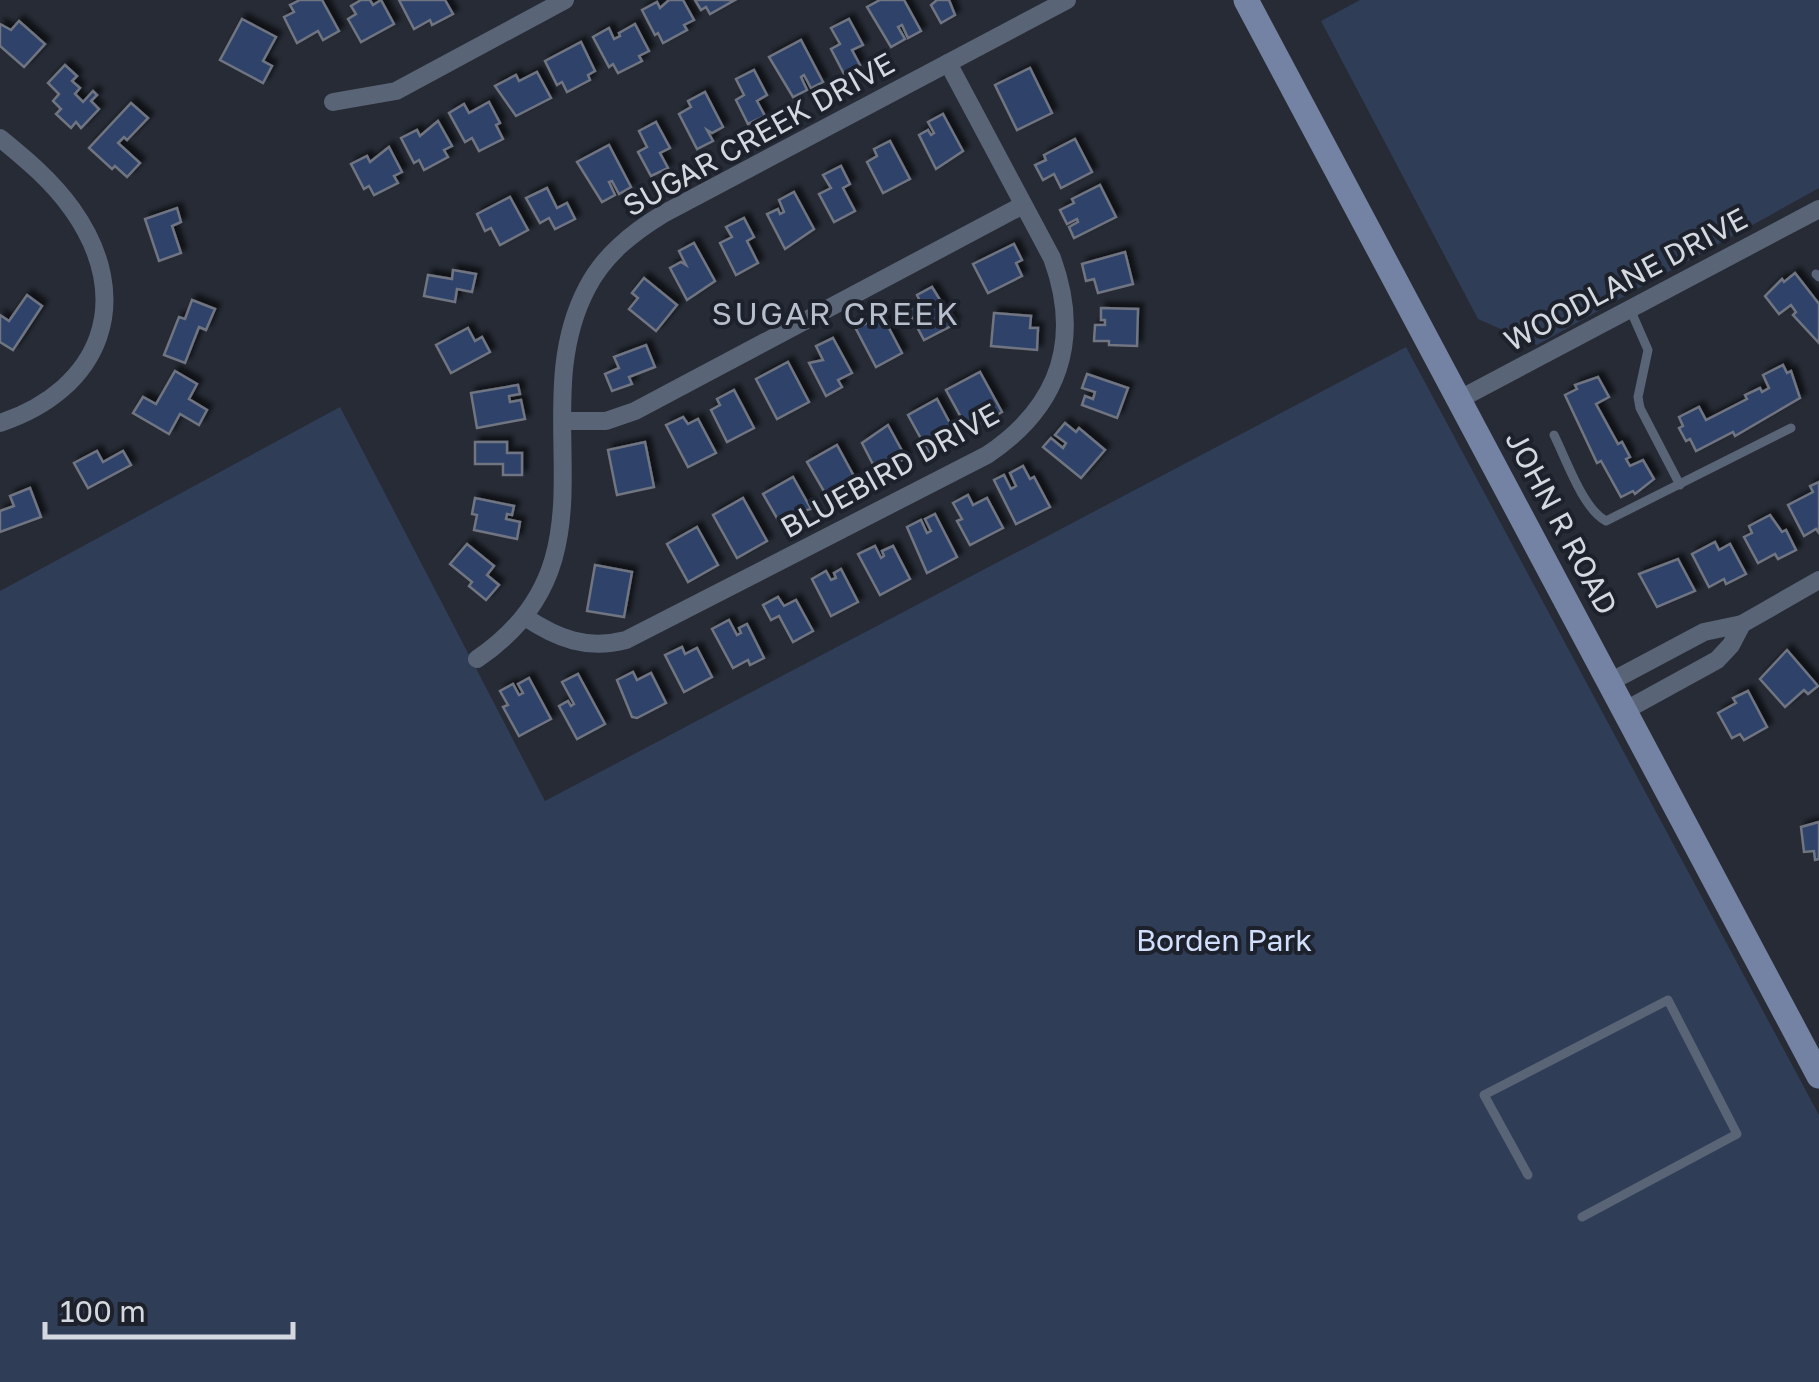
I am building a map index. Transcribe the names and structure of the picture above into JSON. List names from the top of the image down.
{
  "streets": {
    "main road": ["JOHN R ROAD"],
    "street": ["SUGAR CREEK DRIVE", "WOODLANE DRIVE", "BLUEBIRD DRIVE"]
  },
  "crossings": [
    ["SUGAR CREEK DRIVE", "BLUEBIRD DRIVE"],
    ["WOODLANE DRIVE", "JOHN R ROAD"]
  ],
  "districts": ["SUGAR CREEK"],
  "parks": ["Borden Park"],
  "scale_bar": "100 m"
}
